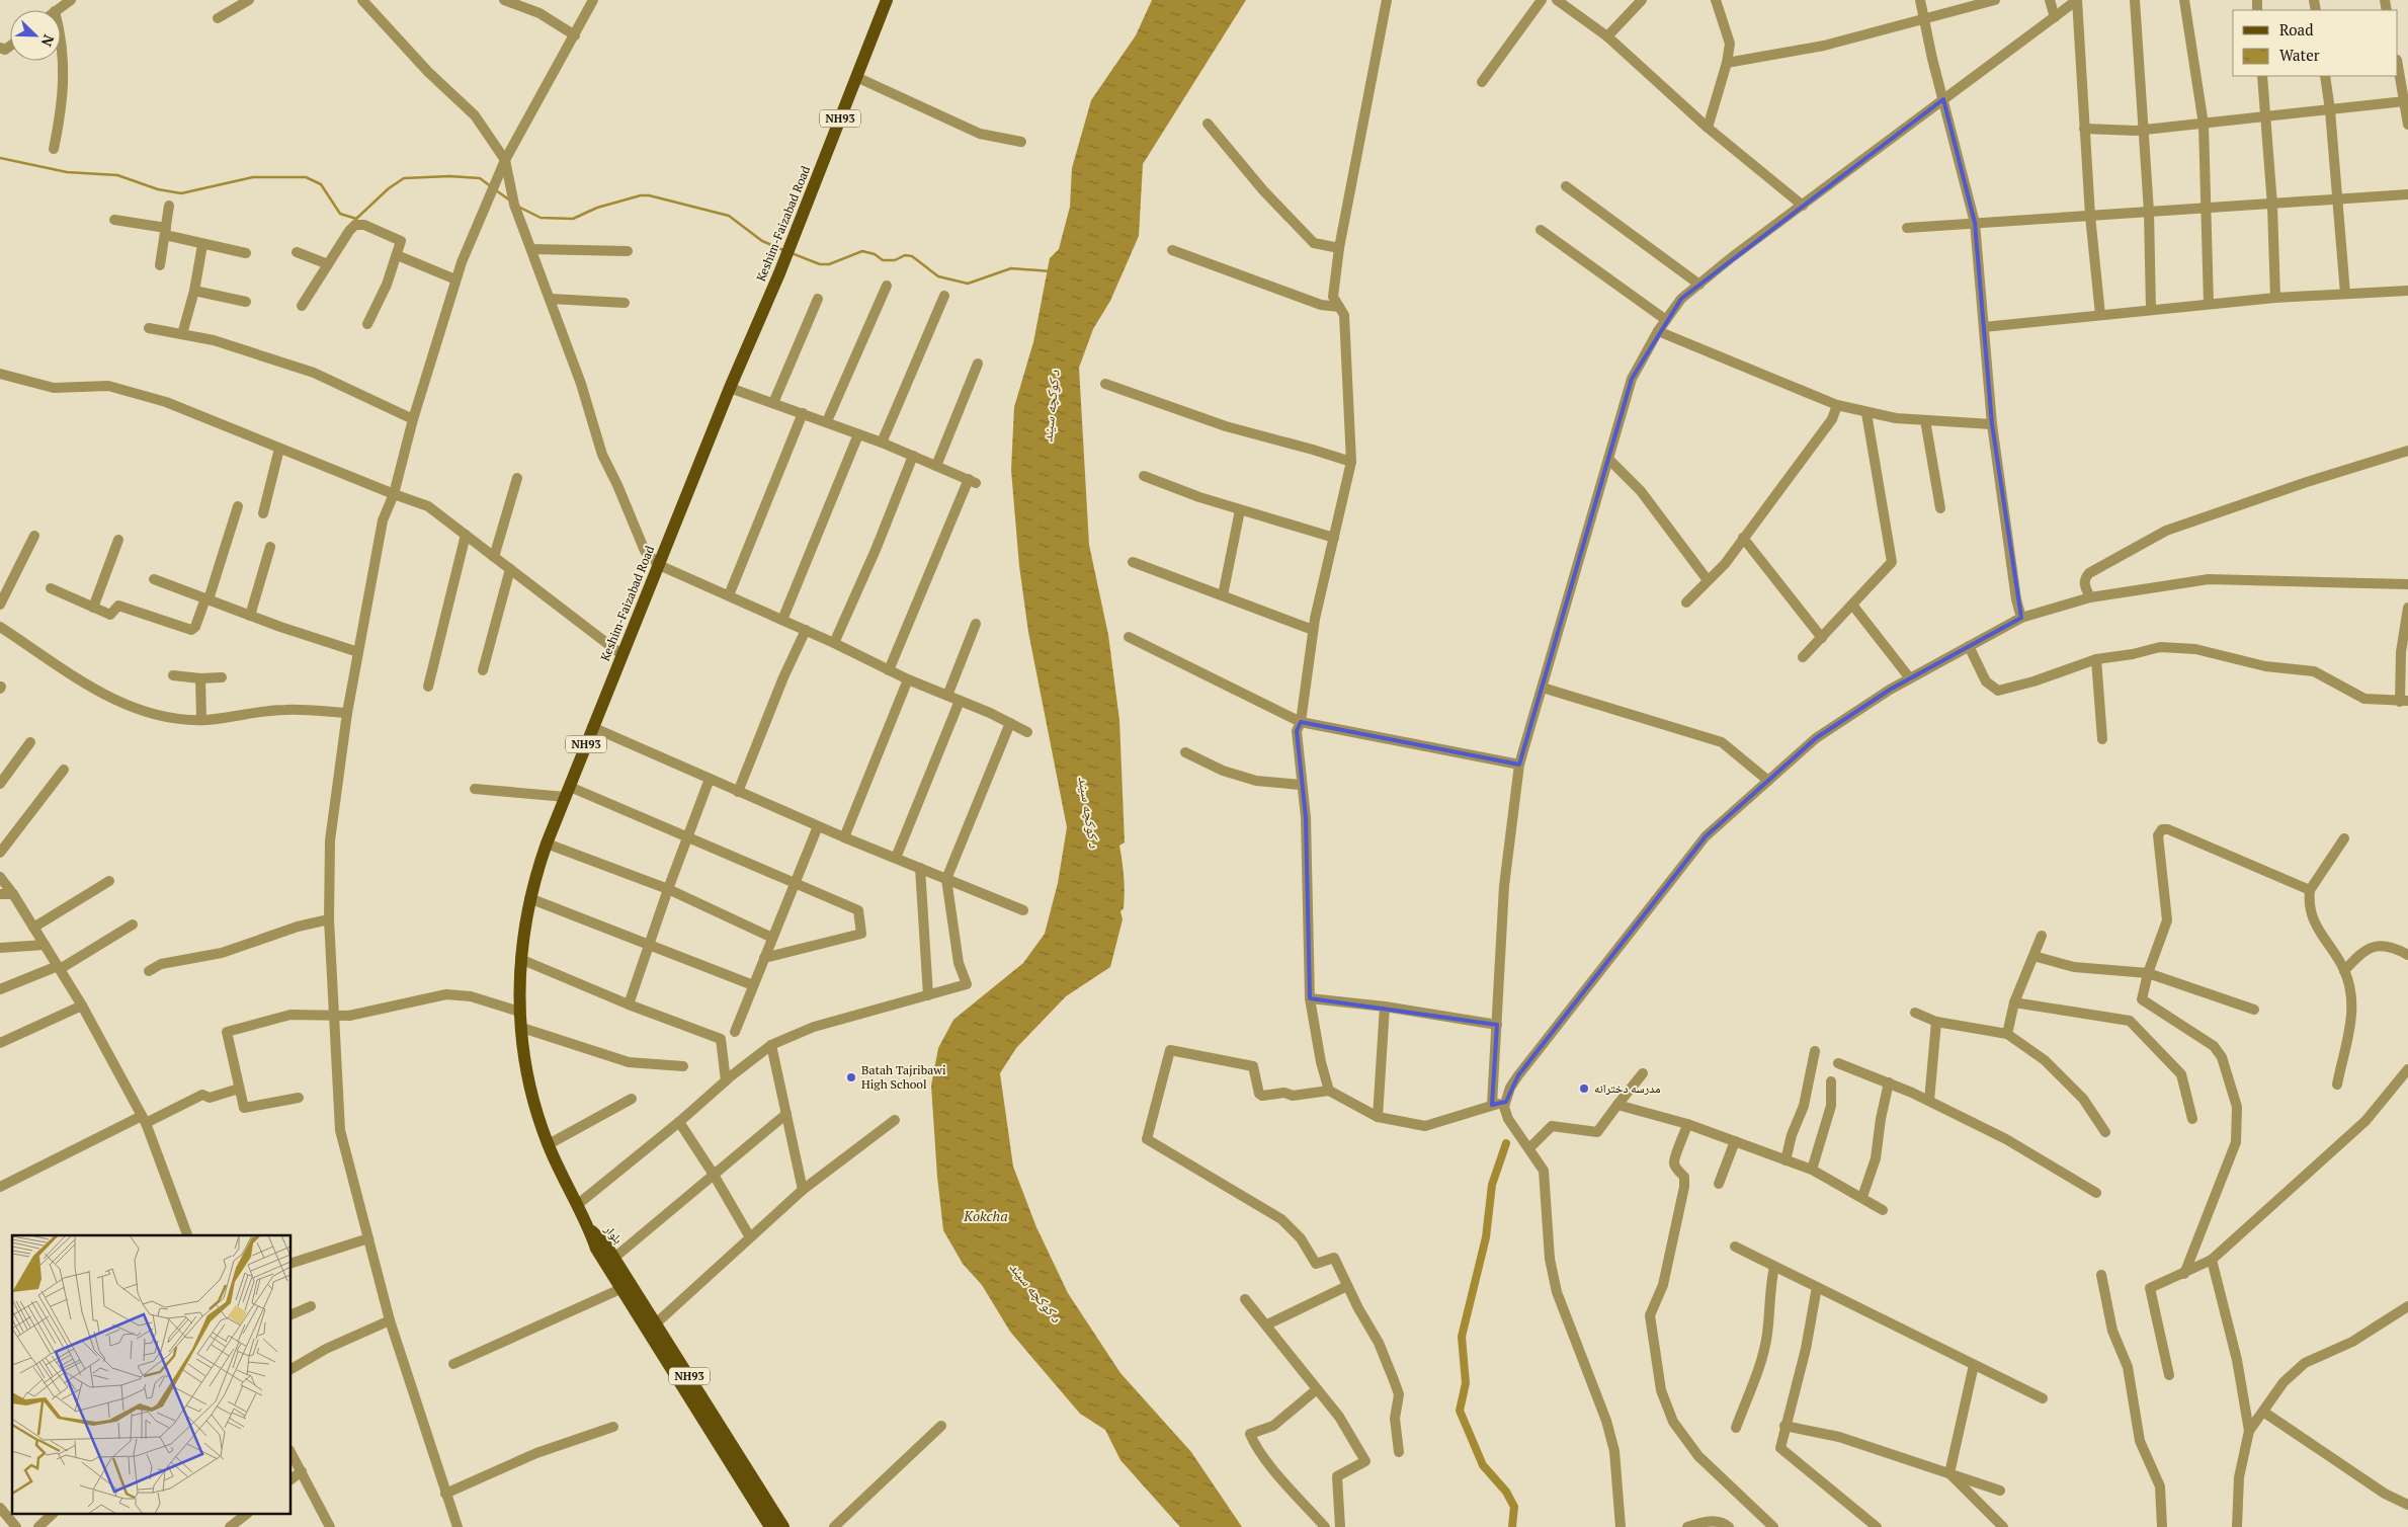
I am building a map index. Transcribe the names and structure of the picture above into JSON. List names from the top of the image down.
{
  "streets": {
    "main road": ["NH93", "Keshim-Faizabad Road", "بلوار"]
  },
  "crossings": [
    ["Keshim-Faizabad Road", "بلوار"]
  ],
  "water": ["د کوکچه سیند", "Kokcha"],
  "places": ["Batah Tajribawi High School", "مدرسه دخترانه"],
  "legend": ["Road", "Water"],
  "north": "bottom right"
}
